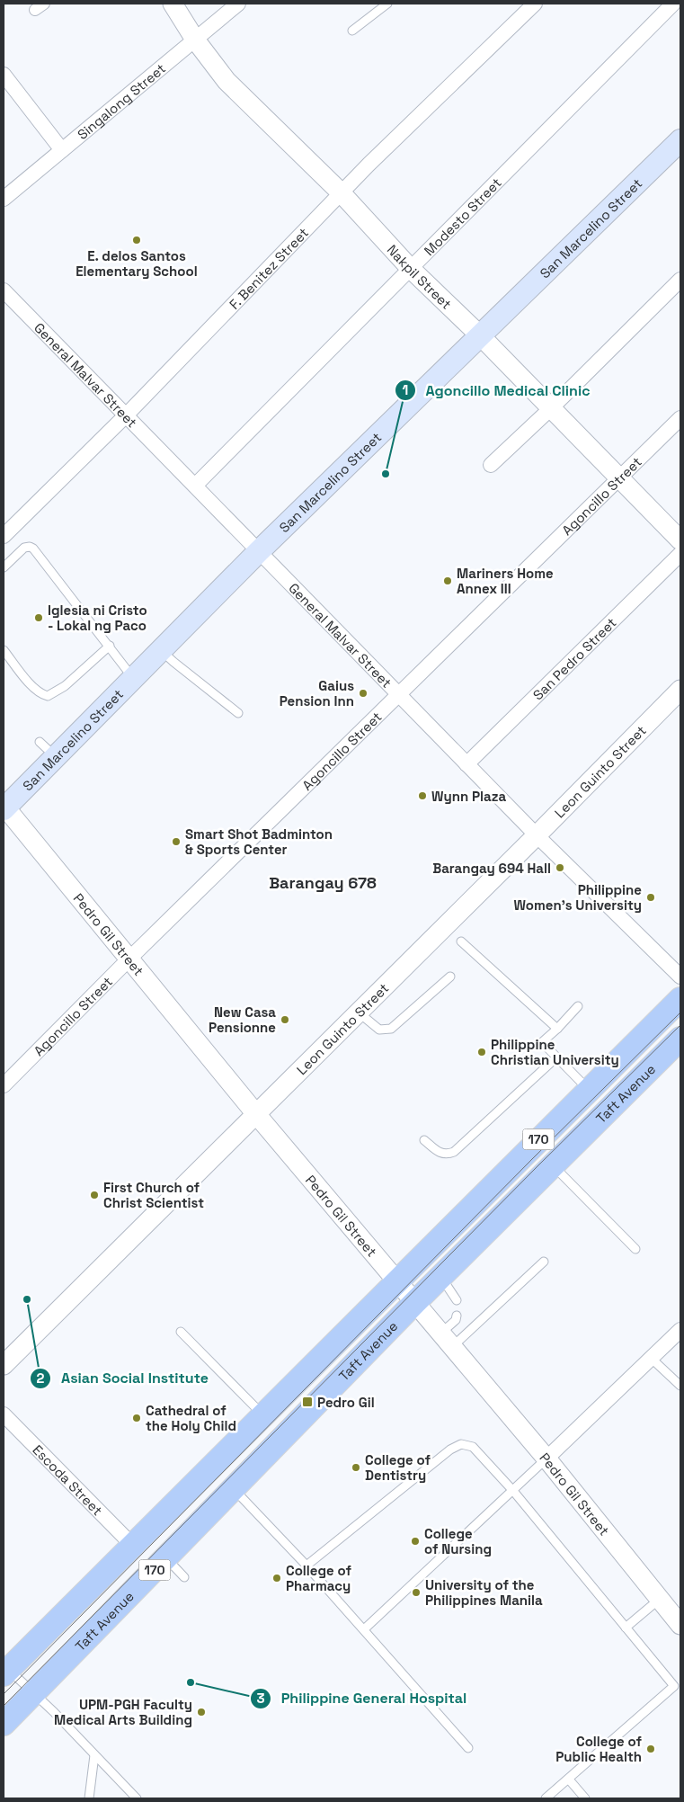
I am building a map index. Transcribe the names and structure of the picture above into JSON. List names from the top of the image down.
{
  "streets": {
    "main road": ["San Marcelino Street", "Taft Avenue", "170"],
    "street": [
      "Singalong Street",
      "Modesto Street",
      "F. Benitez Street",
      "Nakpil Street",
      "General Malvar Street",
      "Agoncillo Street",
      "San Pedro Street",
      "Leon Guinto Street",
      "Pedro Gil Street",
      "Escoda Street"
    ]
  },
  "crossings": [
    ["Singalong Street", "Nakpil Street"],
    ["Modesto Street", "Nakpil Street"],
    ["Modesto Street", "General Malvar Street"],
    ["San Marcelino Street", "Nakpil Street"],
    ["San Marcelino Street", "General Malvar Street"],
    ["San Marcelino Street", "Pedro Gil Street"],
    ["F. Benitez Street", "Nakpil Street"],
    ["F. Benitez Street", "General Malvar Street"],
    ["Nakpil Street", "Agoncillo Street"],
    ["General Malvar Street", "Agoncillo Street"],
    ["General Malvar Street", "San Pedro Street"],
    ["General Malvar Street", "Leon Guinto Street"],
    ["Agoncillo Street", "Pedro Gil Street"],
    ["Leon Guinto Street", "Pedro Gil Street"],
    ["Pedro Gil Street", "Taft Avenue"],
    ["Pedro Gil Street", "170"],
    ["170", "Escoda Street"]
  ],
  "districts": ["Barangay 678"],
  "places": {
    "other": [
      "E. delos Santos Elementary School",
      "Agoncillo Medical Clinic",
      "Mariners Home Annex III",
      "Iglesia ni Cristo - Lokal ng Paco",
      "Gaius Pension Inn",
      "Wynn Plaza",
      "Smart Shot Badminton & Sports Center",
      "Barangay 694 Hall",
      "Philippine Women's University",
      "New Casa Pensionne",
      "Philippine Christian University",
      "First Church of Christ Scientist",
      "Asian Social Institute",
      "Cathedral of the Holy Child",
      "College of Dentistry",
      "College of Nursing",
      "College of Pharmacy",
      "University of the Philippines Manila",
      "Philippine General Hospital",
      "UPM-PGH Faculty Medical Arts Building",
      "College of Public Health"
    ],
    "transit": ["Pedro Gil"]
  }
}
